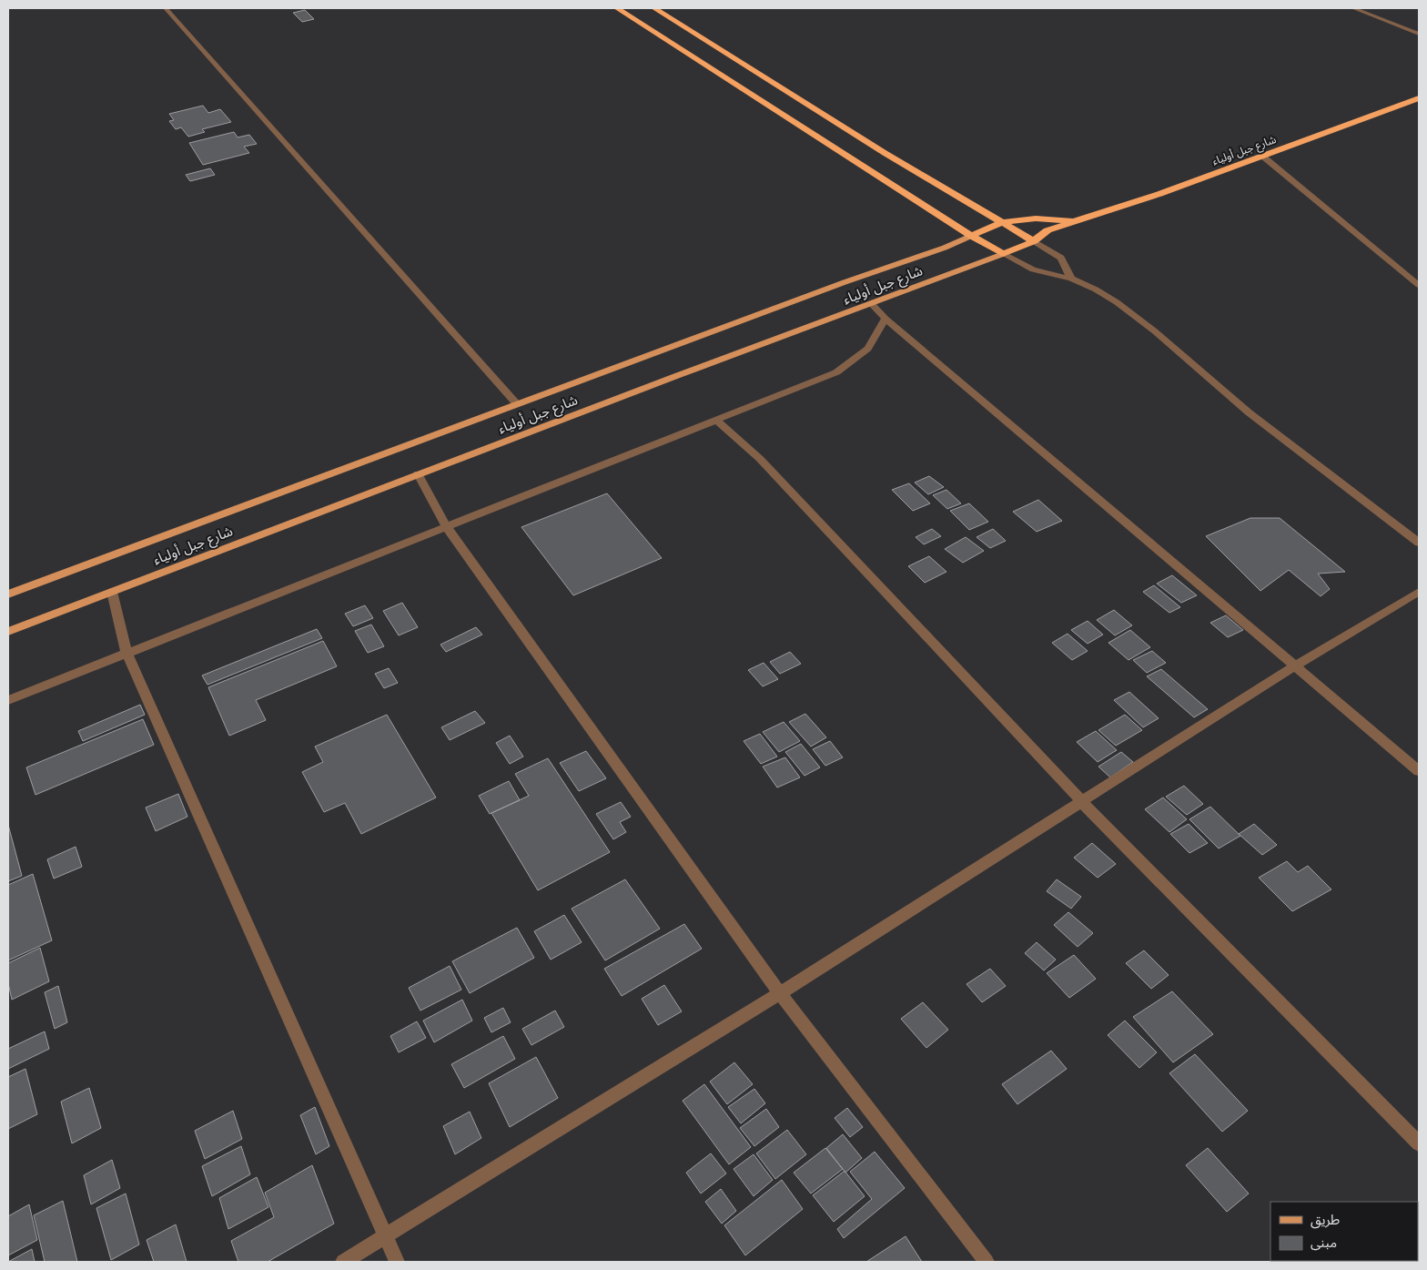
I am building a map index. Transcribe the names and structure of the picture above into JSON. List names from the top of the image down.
{
  "streets": {
    "highway": ["شارع جبل أولياء"]
  },
  "legend": ["طريق", "مبنى"]
}
